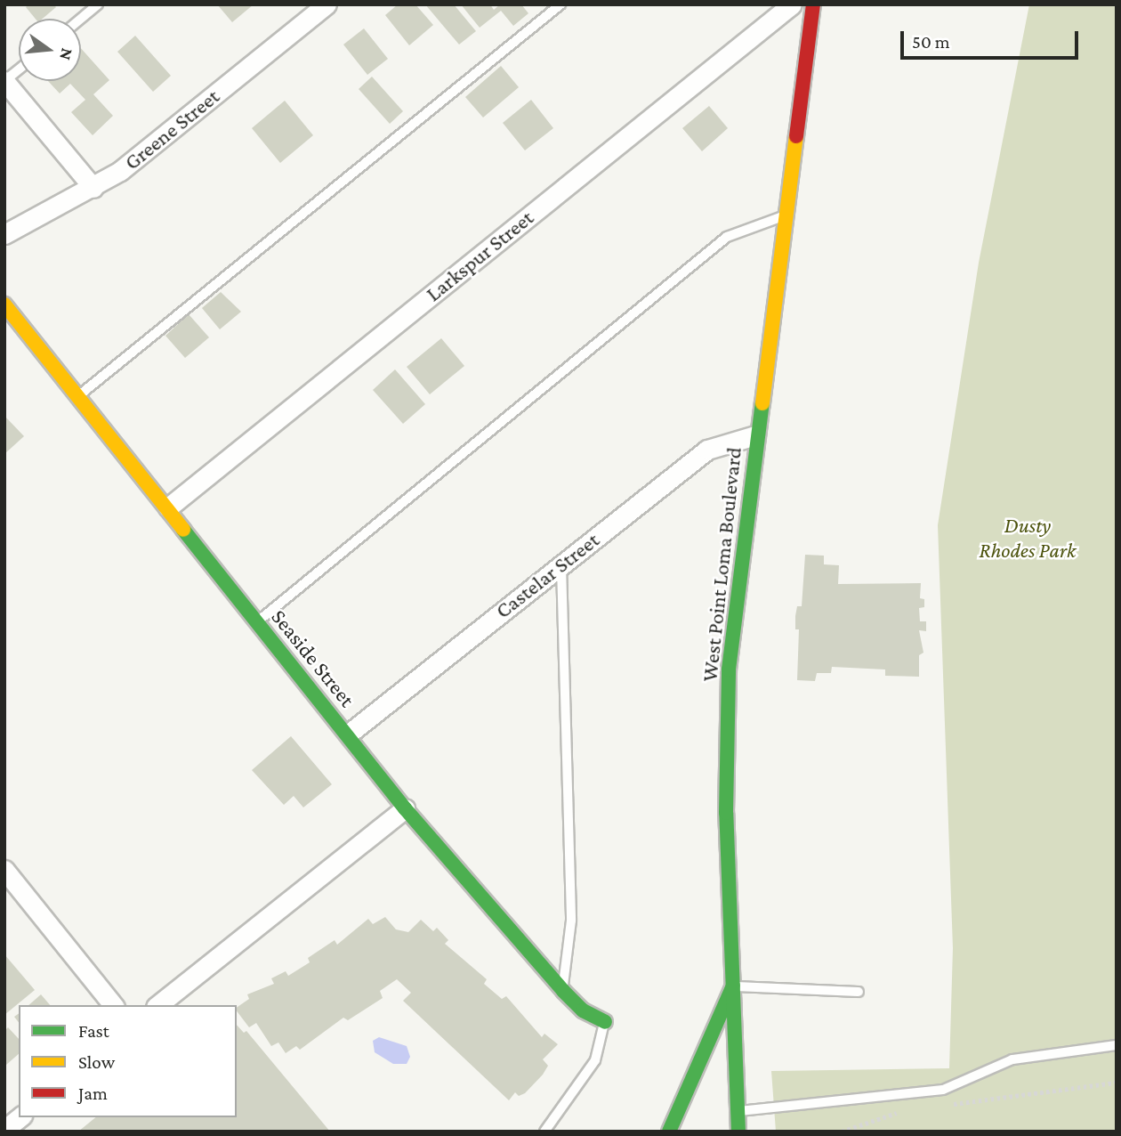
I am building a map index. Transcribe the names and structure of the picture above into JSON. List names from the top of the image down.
{
  "streets": {
    "main road": ["West Point Loma Boulevard", "Seaside Street"],
    "street": ["Greene Street", "Larkspur Street", "Castelar Street"]
  },
  "crossings": [
    ["Larkspur Street", "Seaside Street"],
    ["West Point Loma Boulevard", "Castelar Street"],
    ["Castelar Street", "Seaside Street"]
  ],
  "parks": ["Dusty Rhodes Park"],
  "legend": ["Fast", "Slow", "Jam"],
  "scale_bar": "50 m",
  "north": "right"
}
